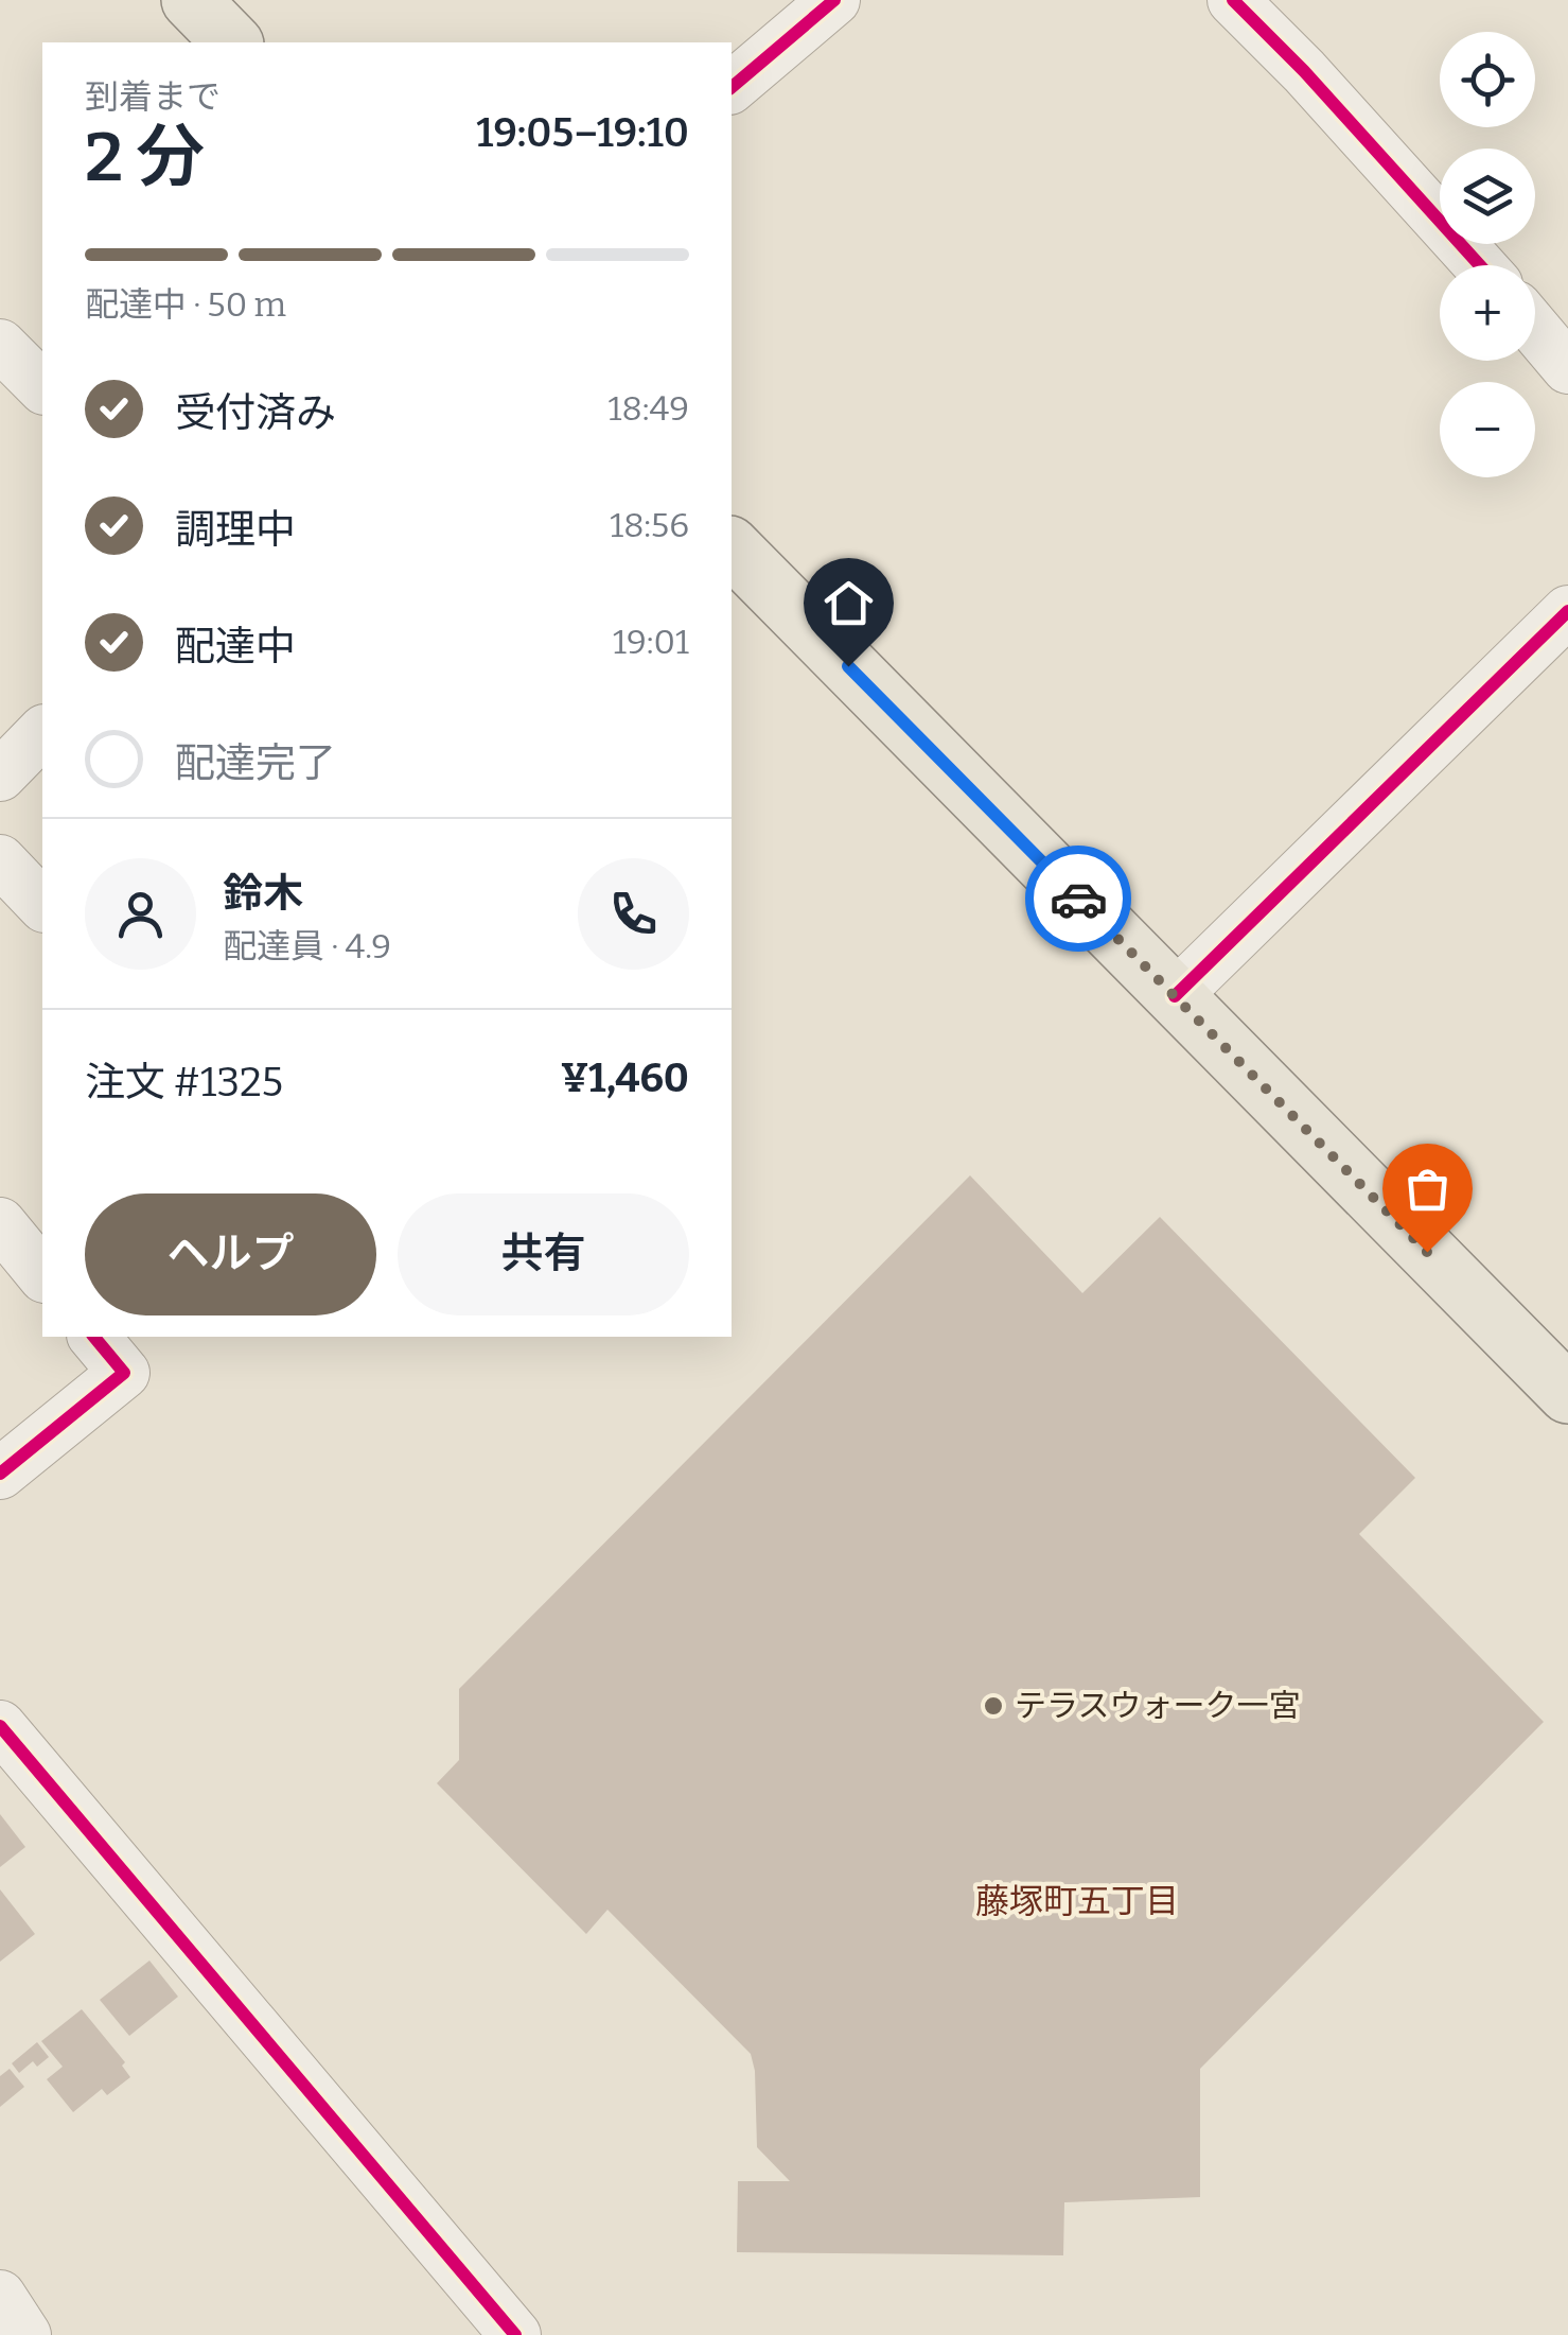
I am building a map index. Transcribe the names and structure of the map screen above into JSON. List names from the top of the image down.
{
  "districts": ["藤塚町五丁目"],
  "places": ["テラスウォーク一宮"],
  "page": {
    "map_buttons": ["+", "−"],
    "heading": ["2 分", "到着まで", "19:05–19:10"],
    "panel": [
      "鈴木",
      "配達員 · 4.9",
      "注文 #1325",
      "¥1,460"
    ],
    "bar": "配達中 · 50 m",
    "list": [
      ["受付済み", "18:49"],
      ["調理中", "18:56"],
      ["配達中", "19:01"],
      "配達完了"
    ],
    "buttons": ["ヘルプ", "共有"]
  }
}
